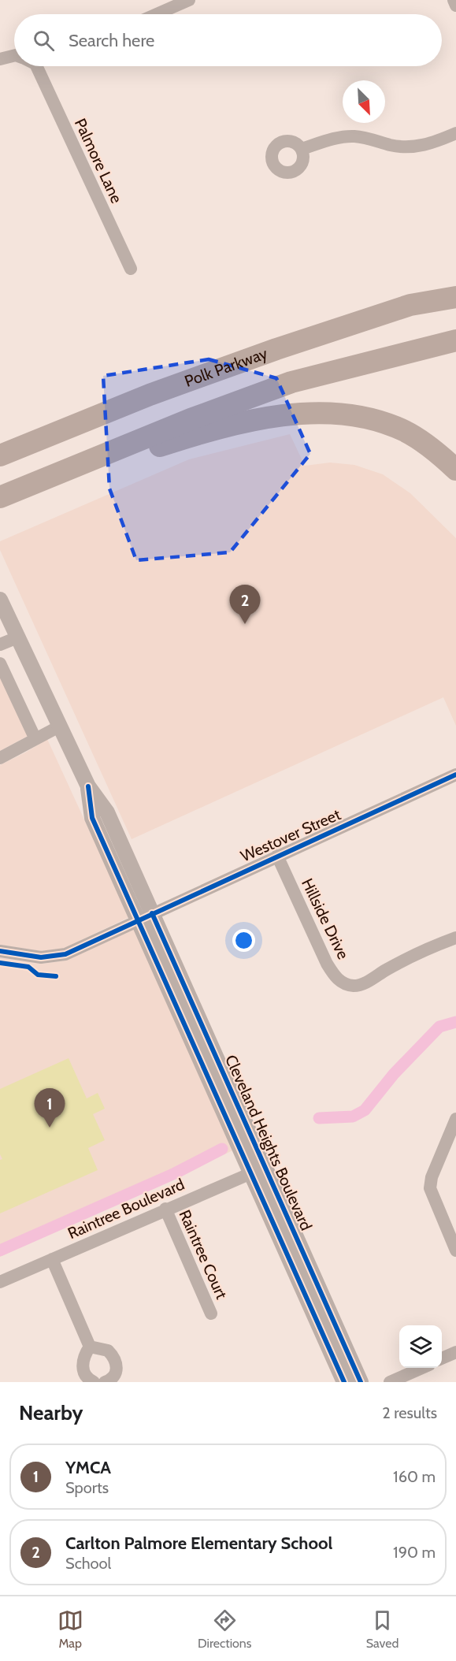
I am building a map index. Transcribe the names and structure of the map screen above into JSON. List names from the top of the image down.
{
  "streets": {
    "highway": ["Polk Parkway"],
    "street": [
      "Palmore Lane",
      "Westover Street",
      "Hillside Drive",
      "Cleveland Heights Boulevard",
      "Raintree Boulevard",
      "Raintree Court"
    ]
  },
  "crossings": [
    ["Westover Street", "Hillside Drive"],
    ["Westover Street", "Cleveland Heights Boulevard"],
    ["Cleveland Heights Boulevard", "Raintree Boulevard"],
    ["Raintree Boulevard", "Raintree Court"]
  ],
  "north": "bottom right",
  "page": {
    "search": "Search here",
    "pins": ["2", "1"],
    "heading": ["Nearby", "2 results"],
    "list": [
      {
        "mark": "1",
        "name": "YMCA",
        "note": "Sports",
        "value": "160 m"
      },
      {
        "mark": "2",
        "name": "Carlton Palmore Elementary School",
        "note": "School",
        "value": "190 m"
      }
    ],
    "nav": ["Map", "Directions", "Saved"]
  }
}
